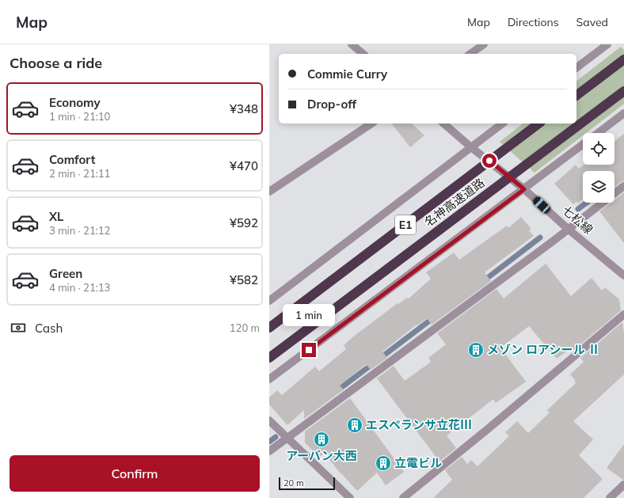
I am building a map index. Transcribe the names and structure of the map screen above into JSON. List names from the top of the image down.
{
  "streets": {
    "highway": ["名神高速道路", "E1"],
    "street": ["七松線"]
  },
  "places": {
    "building": [
      "メゾン ロアシール Ⅱ",
      "エスペランサ立花Ⅲ",
      "アーバン大西",
      "立電ビル"
    ]
  },
  "scale_bar": "20 m",
  "page": {
    "header": "Map",
    "nav": ["Map", "Directions", "Saved"],
    "heading": "Choose a ride",
    "banner": ["Commie Curry", "Drop-off"],
    "list": [
      {
        "name": "Economy",
        "note": "1 min · 21:10",
        "value": "¥348"
      },
      {
        "name": "Comfort",
        "note": "2 min · 21:11",
        "value": "¥470"
      },
      {
        "name": "XL",
        "note": "3 min · 21:12",
        "value": "¥592"
      },
      {
        "name": "Green",
        "note": "4 min · 21:13",
        "value": "¥582"
      }
    ],
    "bubble": "1 min",
    "pay": ["Cash", "120 m"],
    "buttons": "Confirm",
    "scale": "20 m"
  }
}
